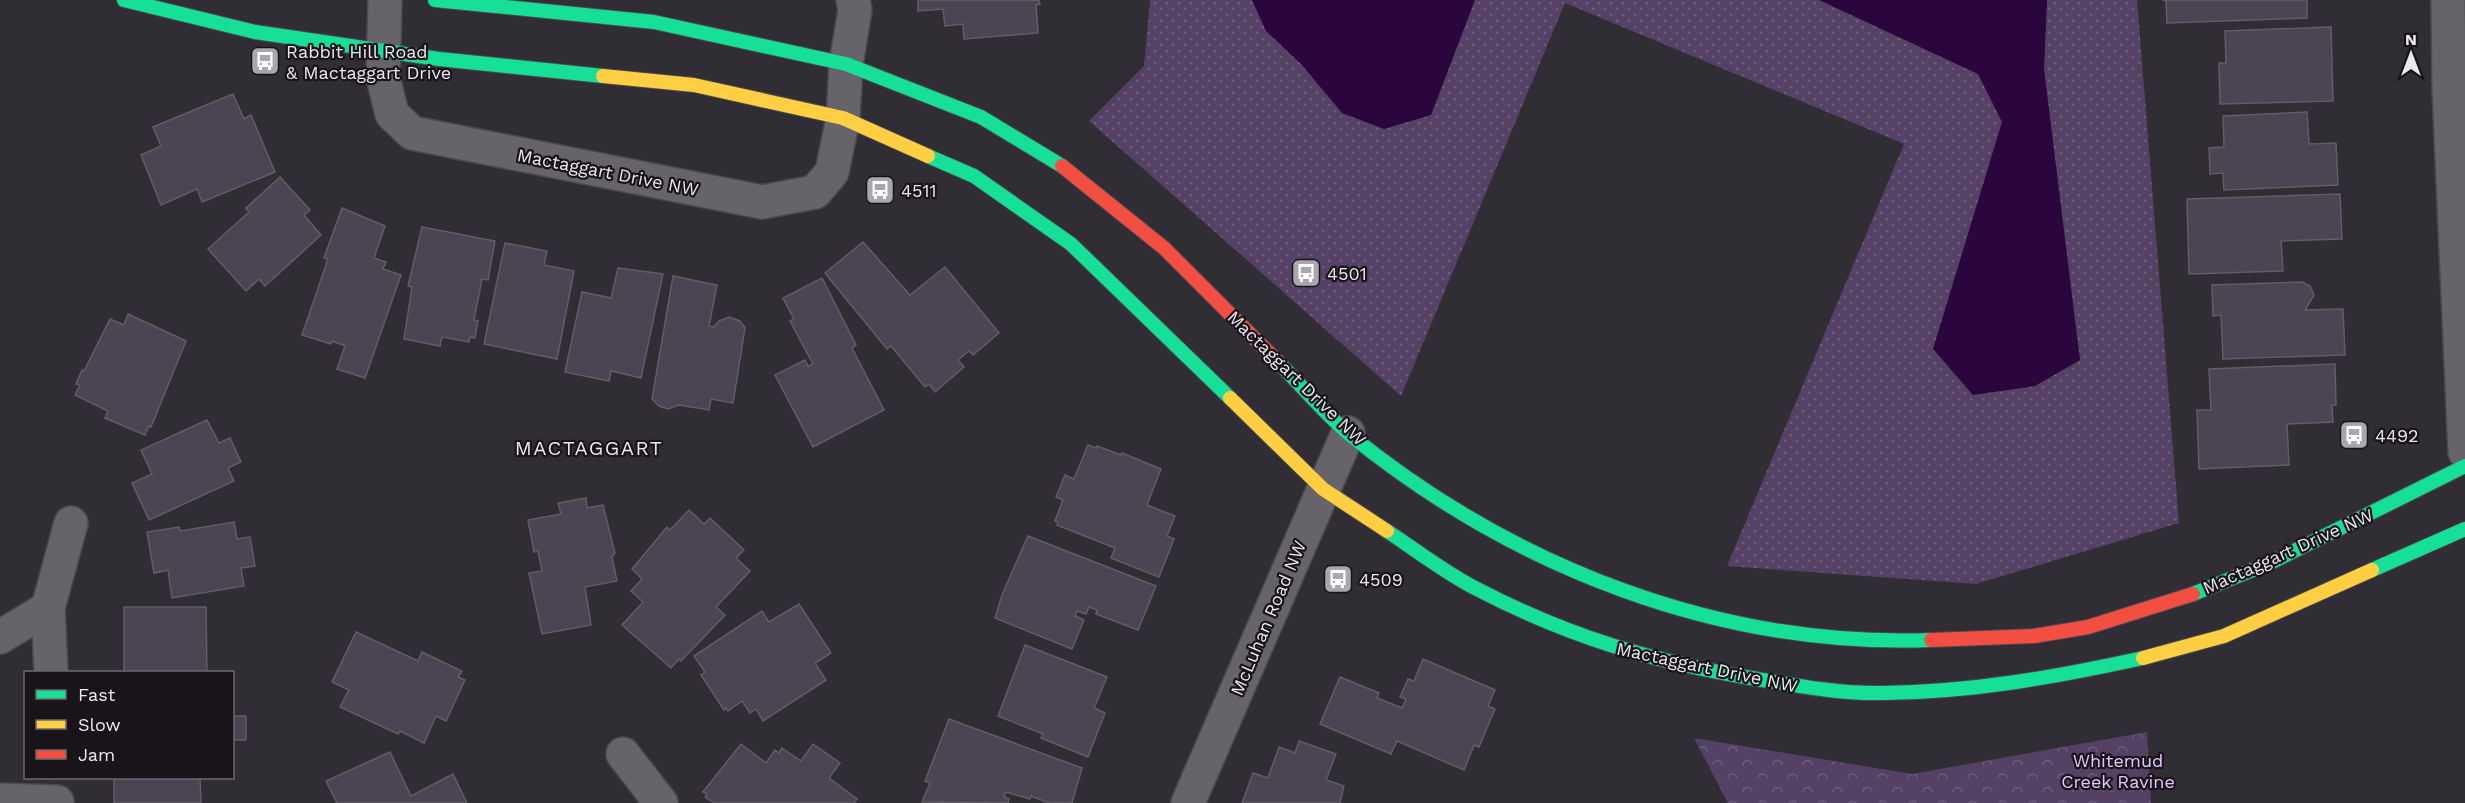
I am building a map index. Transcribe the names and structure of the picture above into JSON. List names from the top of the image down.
{
  "streets": {
    "street": ["Mactaggart Drive NW", "McLuhan Road NW"]
  },
  "crossings": [
    ["Mactaggart Drive NW", "McLuhan Road NW"]
  ],
  "districts": ["MACTAGGART"],
  "parks": ["Whitemud Creek Ravine"],
  "places": {
    "bus stop": [
      "Rabbit Hill Road & Mactaggart Drive",
      "4511",
      "4501",
      "4492",
      "4509"
    ]
  },
  "legend": ["Fast", "Slow", "Jam"],
  "north": "top"
}
